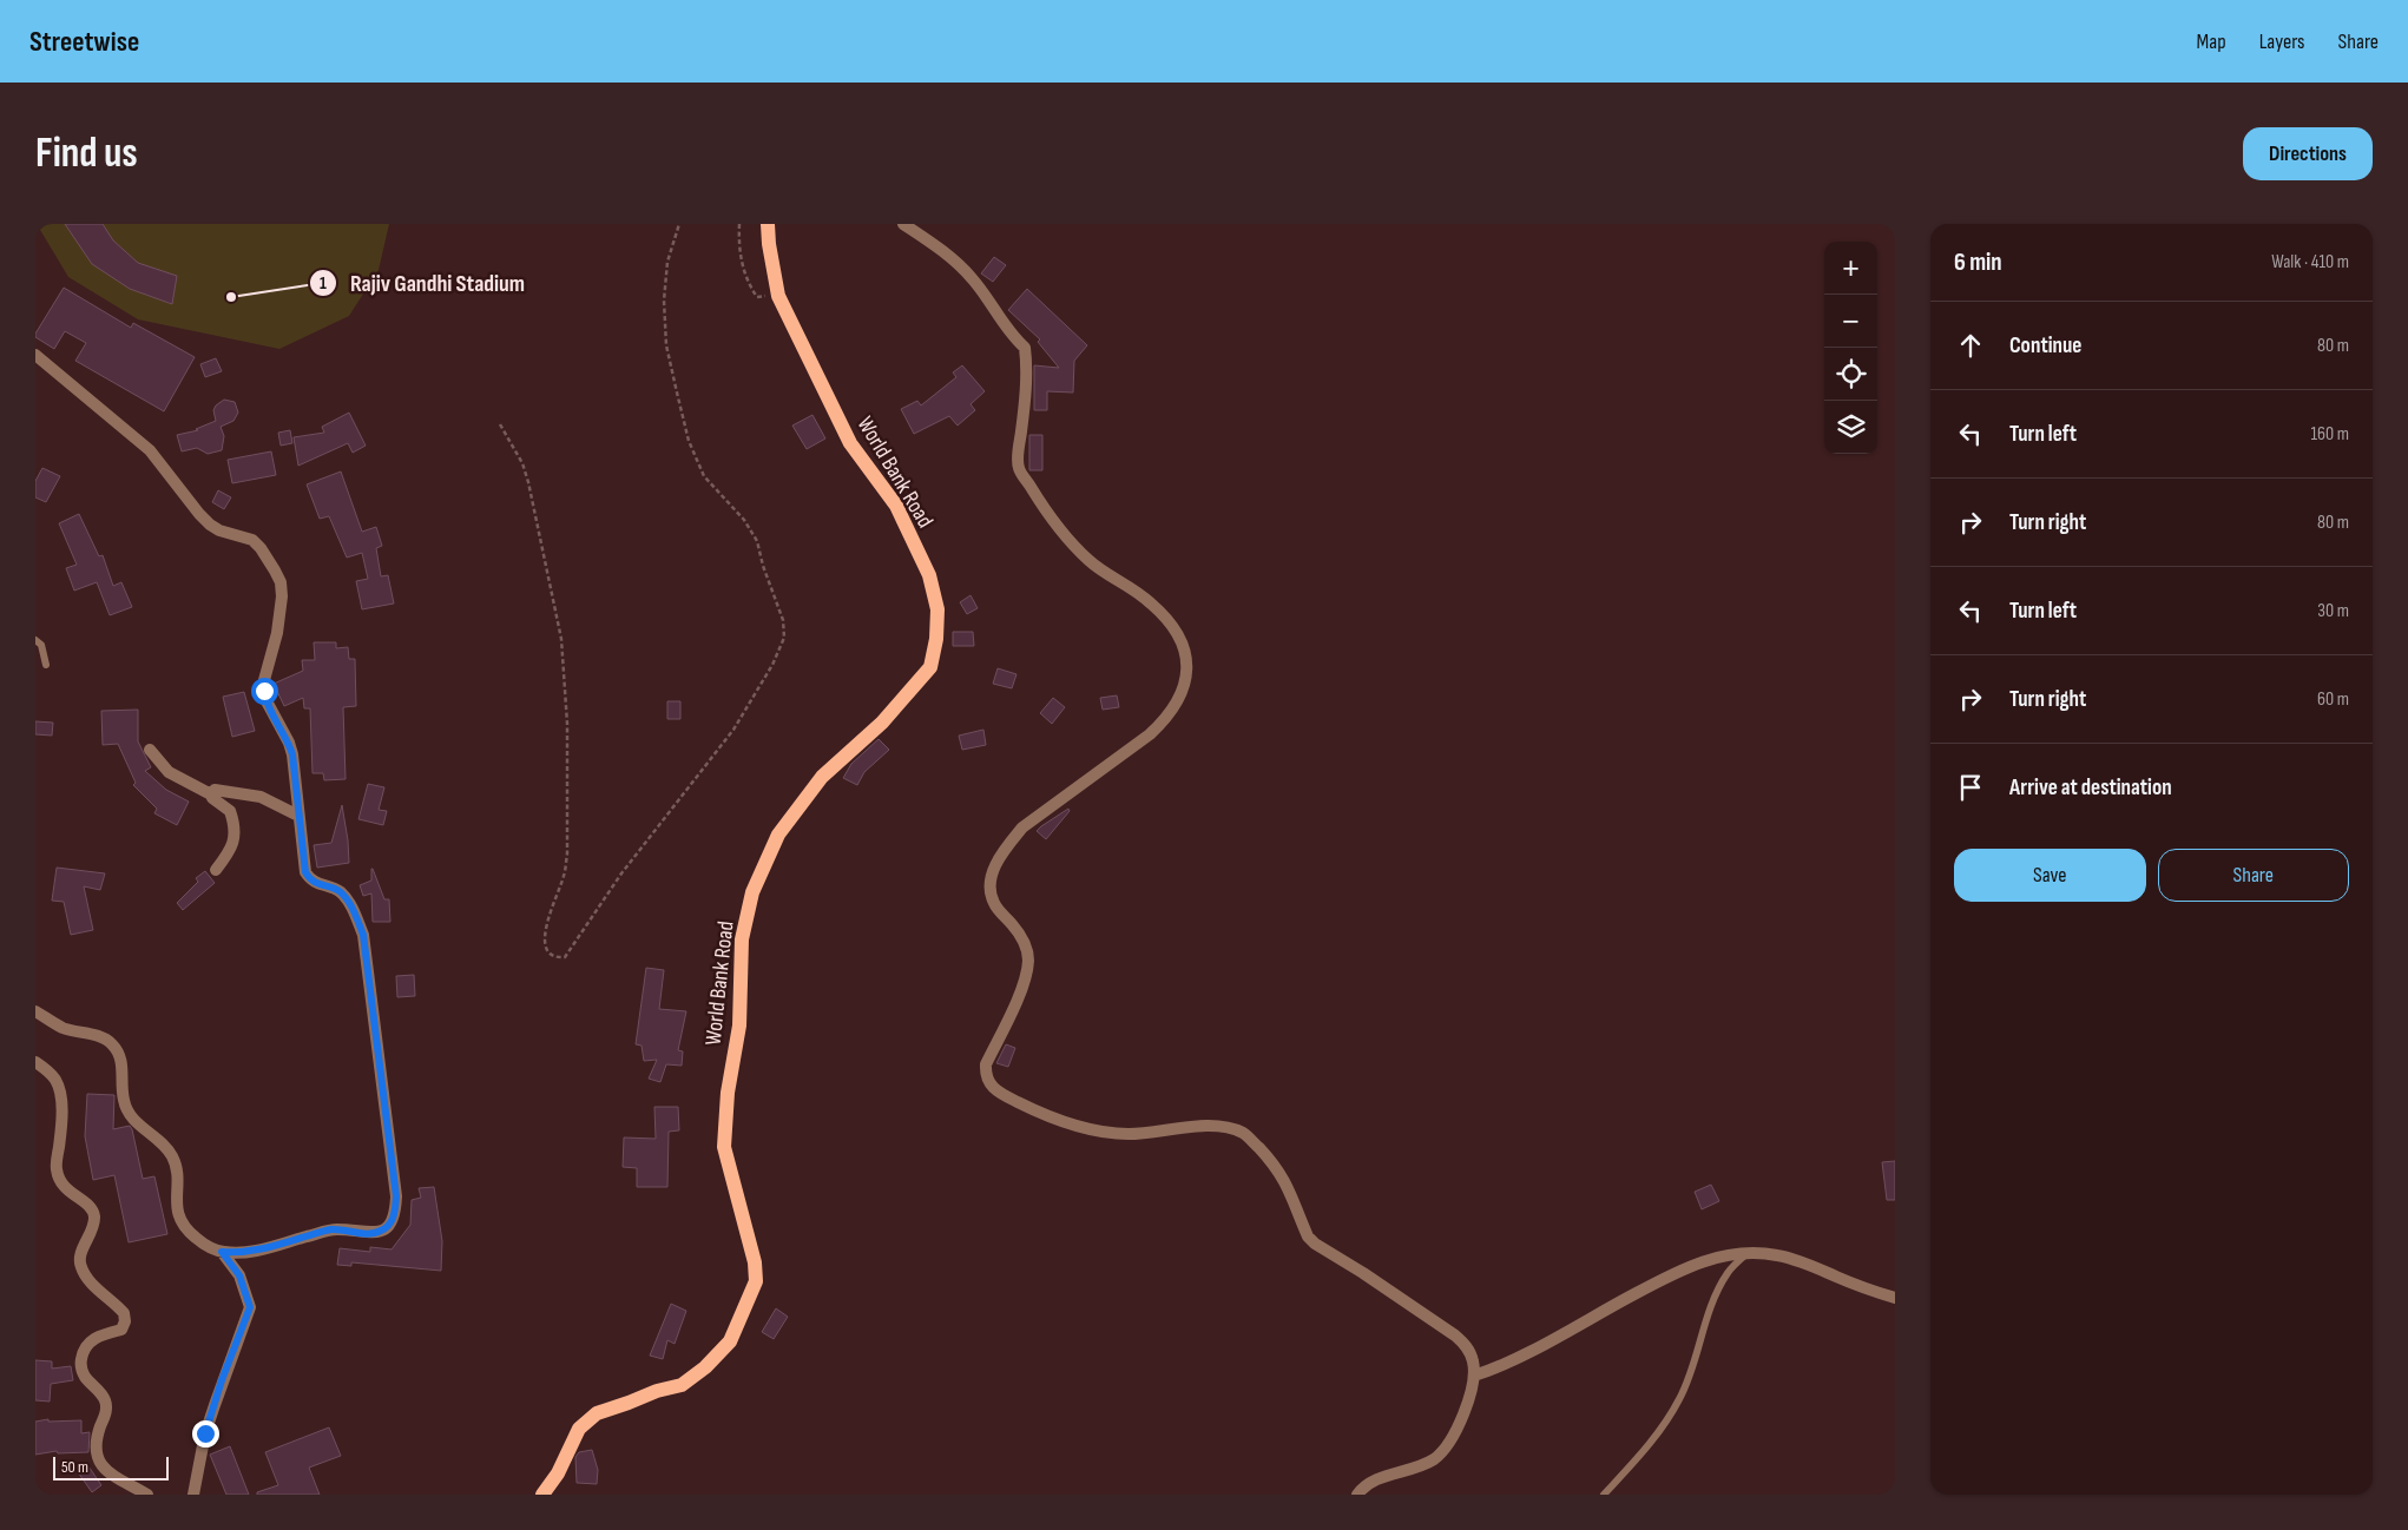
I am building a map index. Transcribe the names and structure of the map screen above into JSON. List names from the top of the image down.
{
  "streets": {
    "main road": ["World Bank Road"]
  },
  "places": ["Rajiv Gandhi Stadium"],
  "scale_bar": "50 m",
  "page": {
    "header": "Streetwise",
    "nav": ["Map", "Layers", "Share"],
    "buttons": [
      "Directions",
      ["Save", "Share"]
    ],
    "title": "Find us",
    "heading": ["6 min", "Walk · 410 m"],
    "map_buttons": ["+", "−"],
    "list": [
      ["Continue", "80 m"],
      ["Turn left", "160 m"],
      ["Turn right", "80 m"],
      ["Turn left", "30 m"],
      ["Turn right", "60 m"],
      "Arrive at destination"
    ],
    "scale": "50 m"
  }
}
